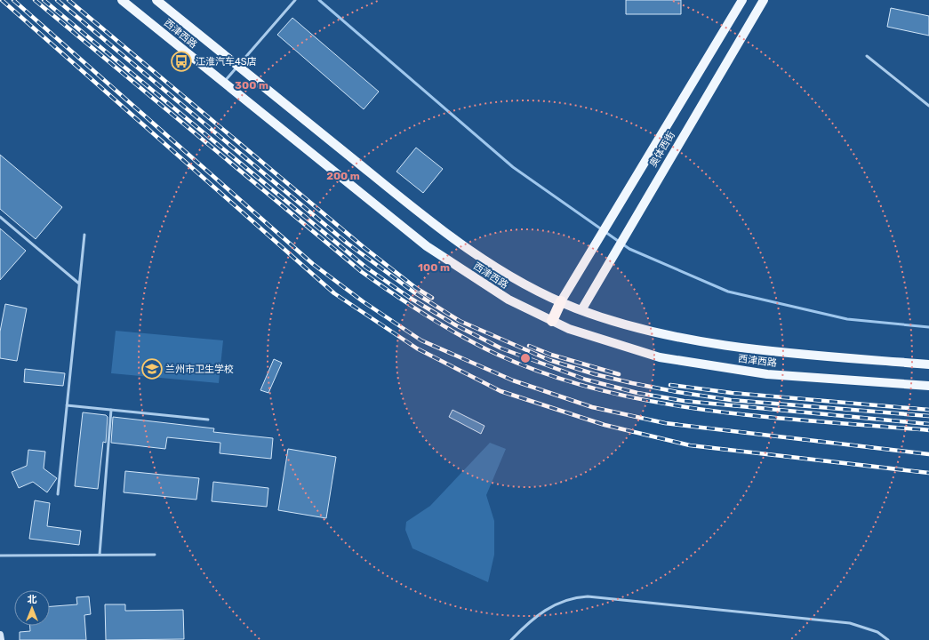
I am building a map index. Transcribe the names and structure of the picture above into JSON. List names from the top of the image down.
{
  "streets": {
    "main road": ["西津西路", "奥体西街"]
  },
  "crossings": [
    ["西津西路", "奥体西街"]
  ],
  "places": {
    "bus stop": ["江淮汽车4S店"],
    "school or university": ["兰州市卫生学校"]
  },
  "north": "top",
  "rings": ["300 m", "200 m", "100 m"]
}
